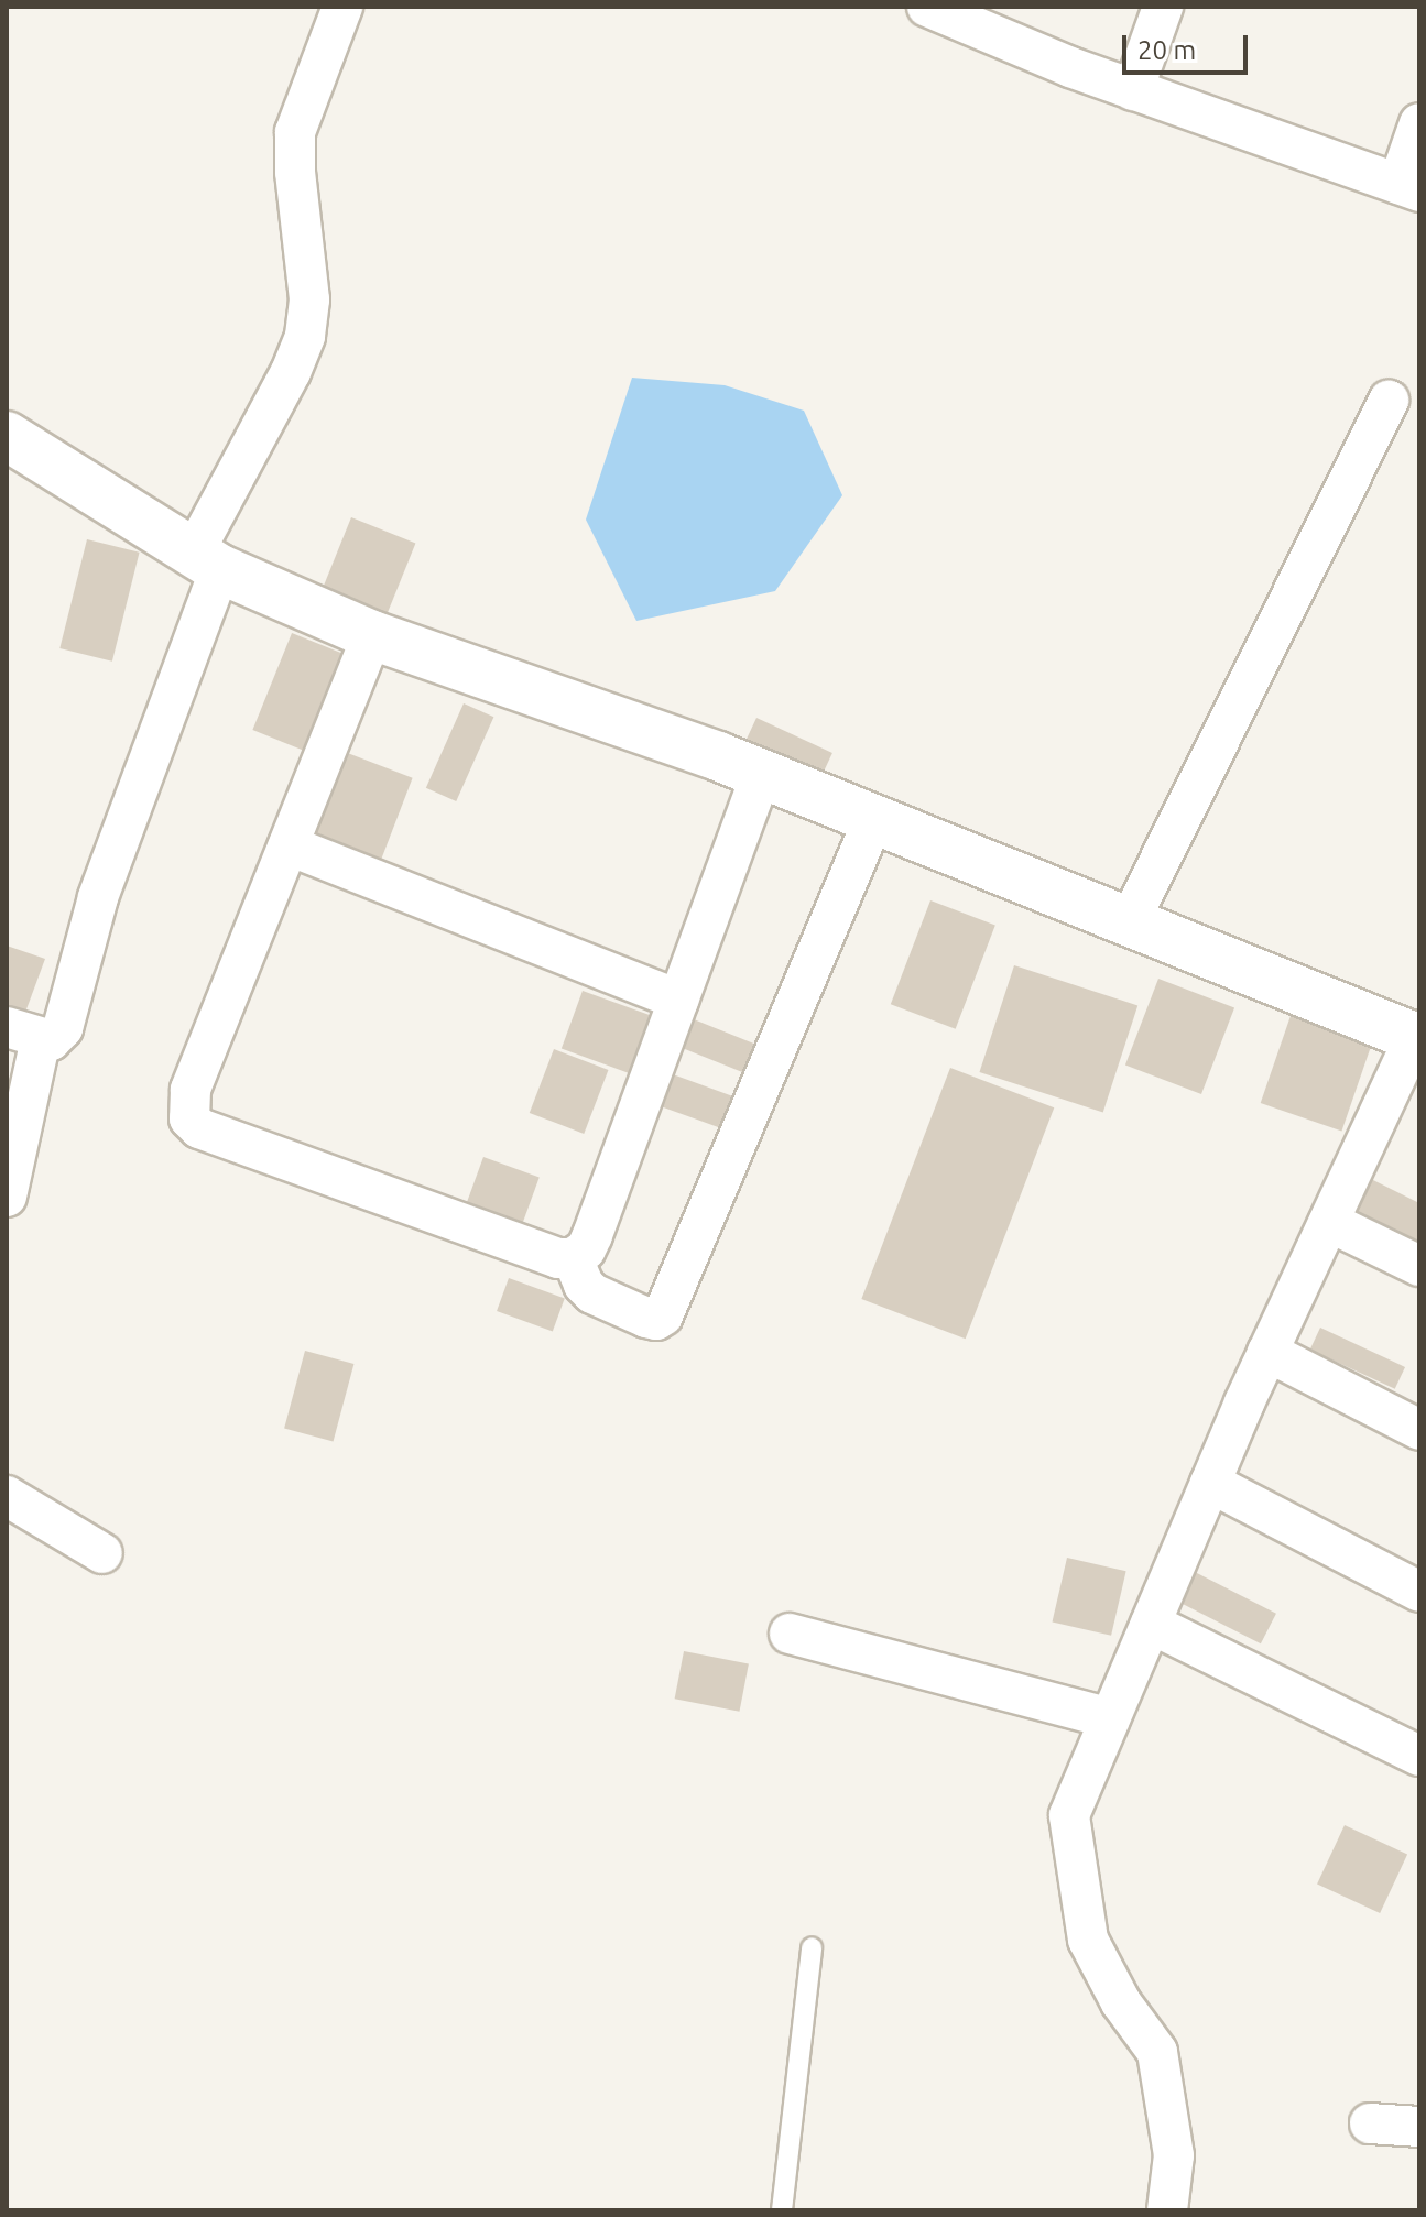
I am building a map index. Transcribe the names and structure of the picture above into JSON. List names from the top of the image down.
{
  "scale_bar": "20 m"
}
